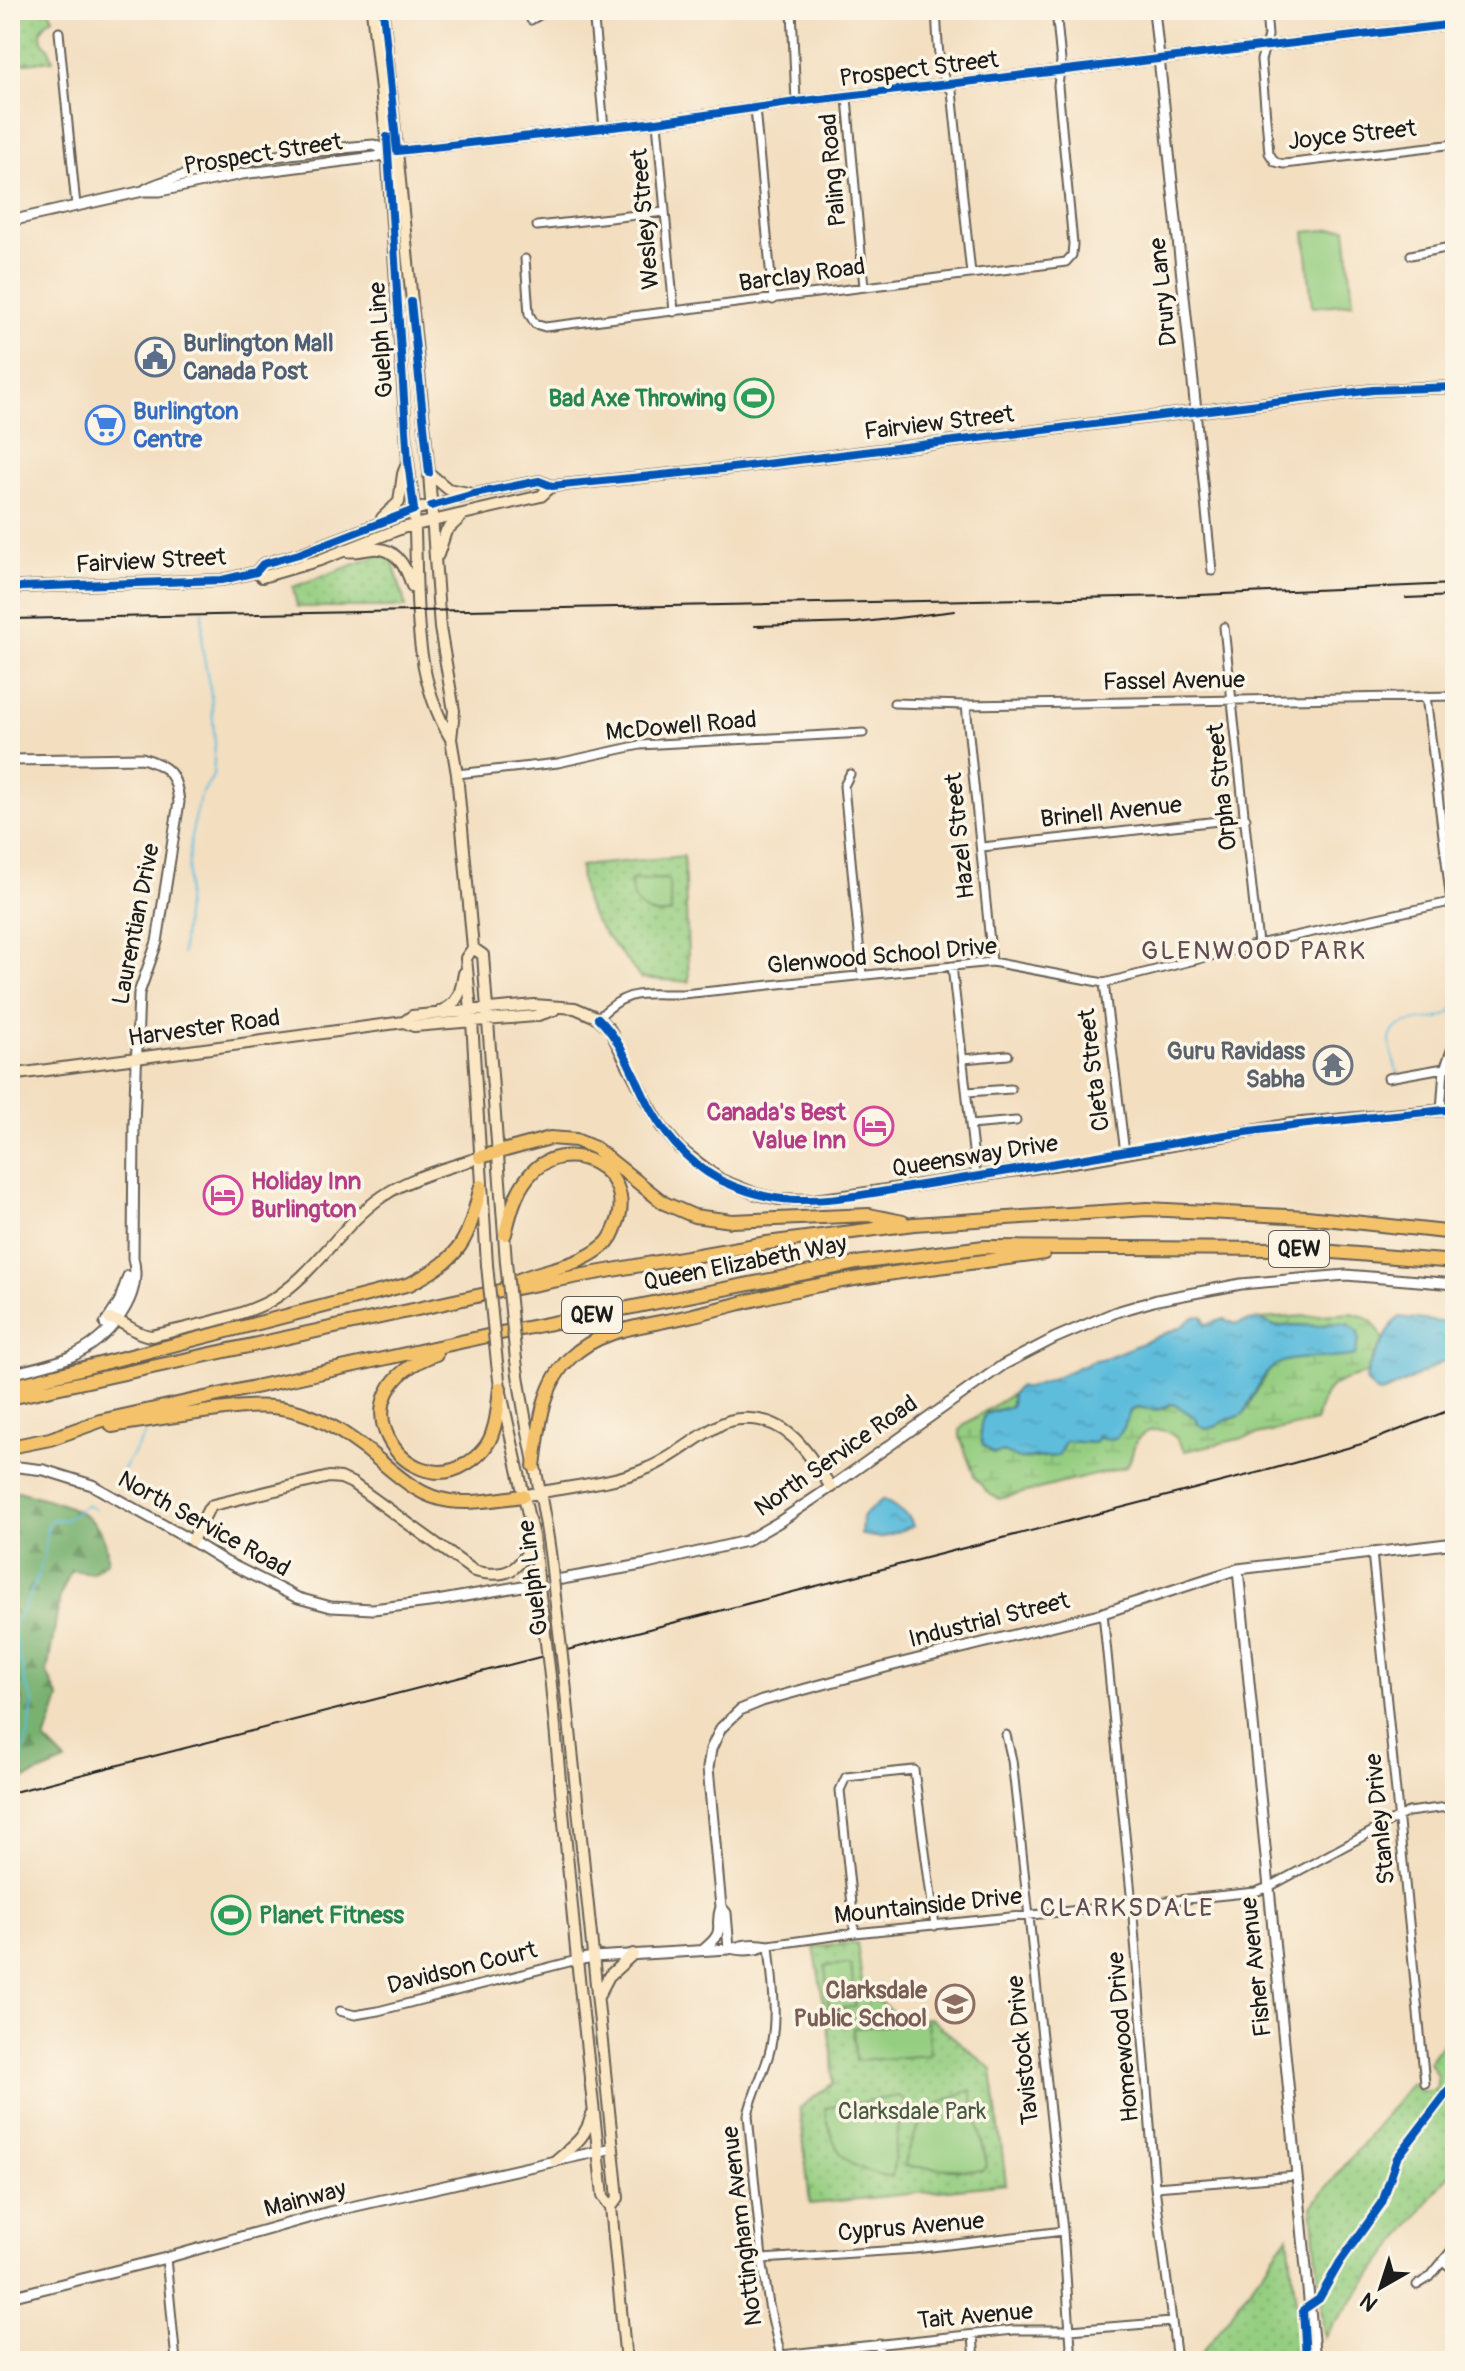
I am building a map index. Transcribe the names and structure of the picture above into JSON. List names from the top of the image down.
{
  "streets": {
    "highway": ["QEW", "Queen Elizabeth Way"],
    "main road": [
      "Guelph Line",
      "Fairview Street",
      "Harvester Road",
      "Queensway Drive"
    ],
    "street": [
      "Prospect Street",
      "Joyce Street",
      "Paling Road",
      "Wesley Street",
      "Barclay Road",
      "Drury Lane",
      "Fassel Avenue",
      "McDowell Road",
      "Orpha Street",
      "Brinell Avenue",
      "Hazel Street",
      "Laurentian Drive",
      "Glenwood School Drive",
      "Cleta Street",
      "North Service Road",
      "Industrial Street",
      "Stanley Drive",
      "Mountainside Drive",
      "Fisher Avenue",
      "Davidson Court",
      "Homewood Drive",
      "Tavistock Drive",
      "Mainway",
      "Nottingham Avenue",
      "Cyprus Avenue",
      "Tait Avenue"
    ]
  },
  "crossings": [
    ["Prospect Street", "Joyce Street"],
    ["Prospect Street", "Paling Road"],
    ["Prospect Street", "Wesley Street"],
    ["Prospect Street", "Barclay Road"],
    ["Prospect Street", "Drury Lane"],
    ["Prospect Street", "Guelph Line"],
    ["Paling Road", "Barclay Road"],
    ["Wesley Street", "Barclay Road"],
    ["Drury Lane", "Fairview Street"],
    ["Guelph Line", "Fairview Street"],
    ["Guelph Line", "McDowell Road"],
    ["Guelph Line", "Harvester Road"],
    ["Guelph Line", "Mountainside Drive"],
    ["Guelph Line", "Davidson Court"],
    ["Guelph Line", "Mainway"],
    ["Fassel Avenue", "Orpha Street"],
    ["Fassel Avenue", "Hazel Street"],
    ["Orpha Street", "Brinell Avenue"],
    ["Orpha Street", "Glenwood School Drive"],
    ["Brinell Avenue", "Hazel Street"],
    ["Hazel Street", "Glenwood School Drive"],
    ["Laurentian Drive", "Harvester Road"],
    ["Glenwood School Drive", "Cleta Street"],
    ["Glenwood School Drive", "Queensway Drive"],
    ["Cleta Street", "Queensway Drive"],
    ["Industrial Street", "Stanley Drive"],
    ["Industrial Street", "Mountainside Drive"],
    ["Industrial Street", "Fisher Avenue"],
    ["Industrial Street", "Homewood Drive"],
    ["Stanley Drive", "Mountainside Drive"],
    ["Mountainside Drive", "Fisher Avenue"],
    ["Mountainside Drive", "Davidson Court"],
    ["Mountainside Drive", "Homewood Drive"],
    ["Mountainside Drive", "Tavistock Drive"],
    ["Mountainside Drive", "Nottingham Avenue"],
    ["Homewood Drive", "Tait Avenue"],
    ["Tavistock Drive", "Cyprus Avenue"],
    ["Tavistock Drive", "Tait Avenue"],
    ["Nottingham Avenue", "Cyprus Avenue"],
    ["Nottingham Avenue", "Tait Avenue"]
  ],
  "districts": ["GLENWOOD PARK", "CLARKSDALE"],
  "parks": ["Clarksdale Park"],
  "places": {
    "public building": ["Burlington Mall Canada Post"],
    "sports": ["Bad Axe Throwing", "Planet Fitness"],
    "supermarket": ["Burlington Centre"],
    "temple": ["Guru Ravidass Sabha"],
    "hotel": ["Canada's Best Value Inn", "Holiday Inn Burlington"],
    "school or university": ["Clarksdale Public School"]
  },
  "north": "bottom left"
}
